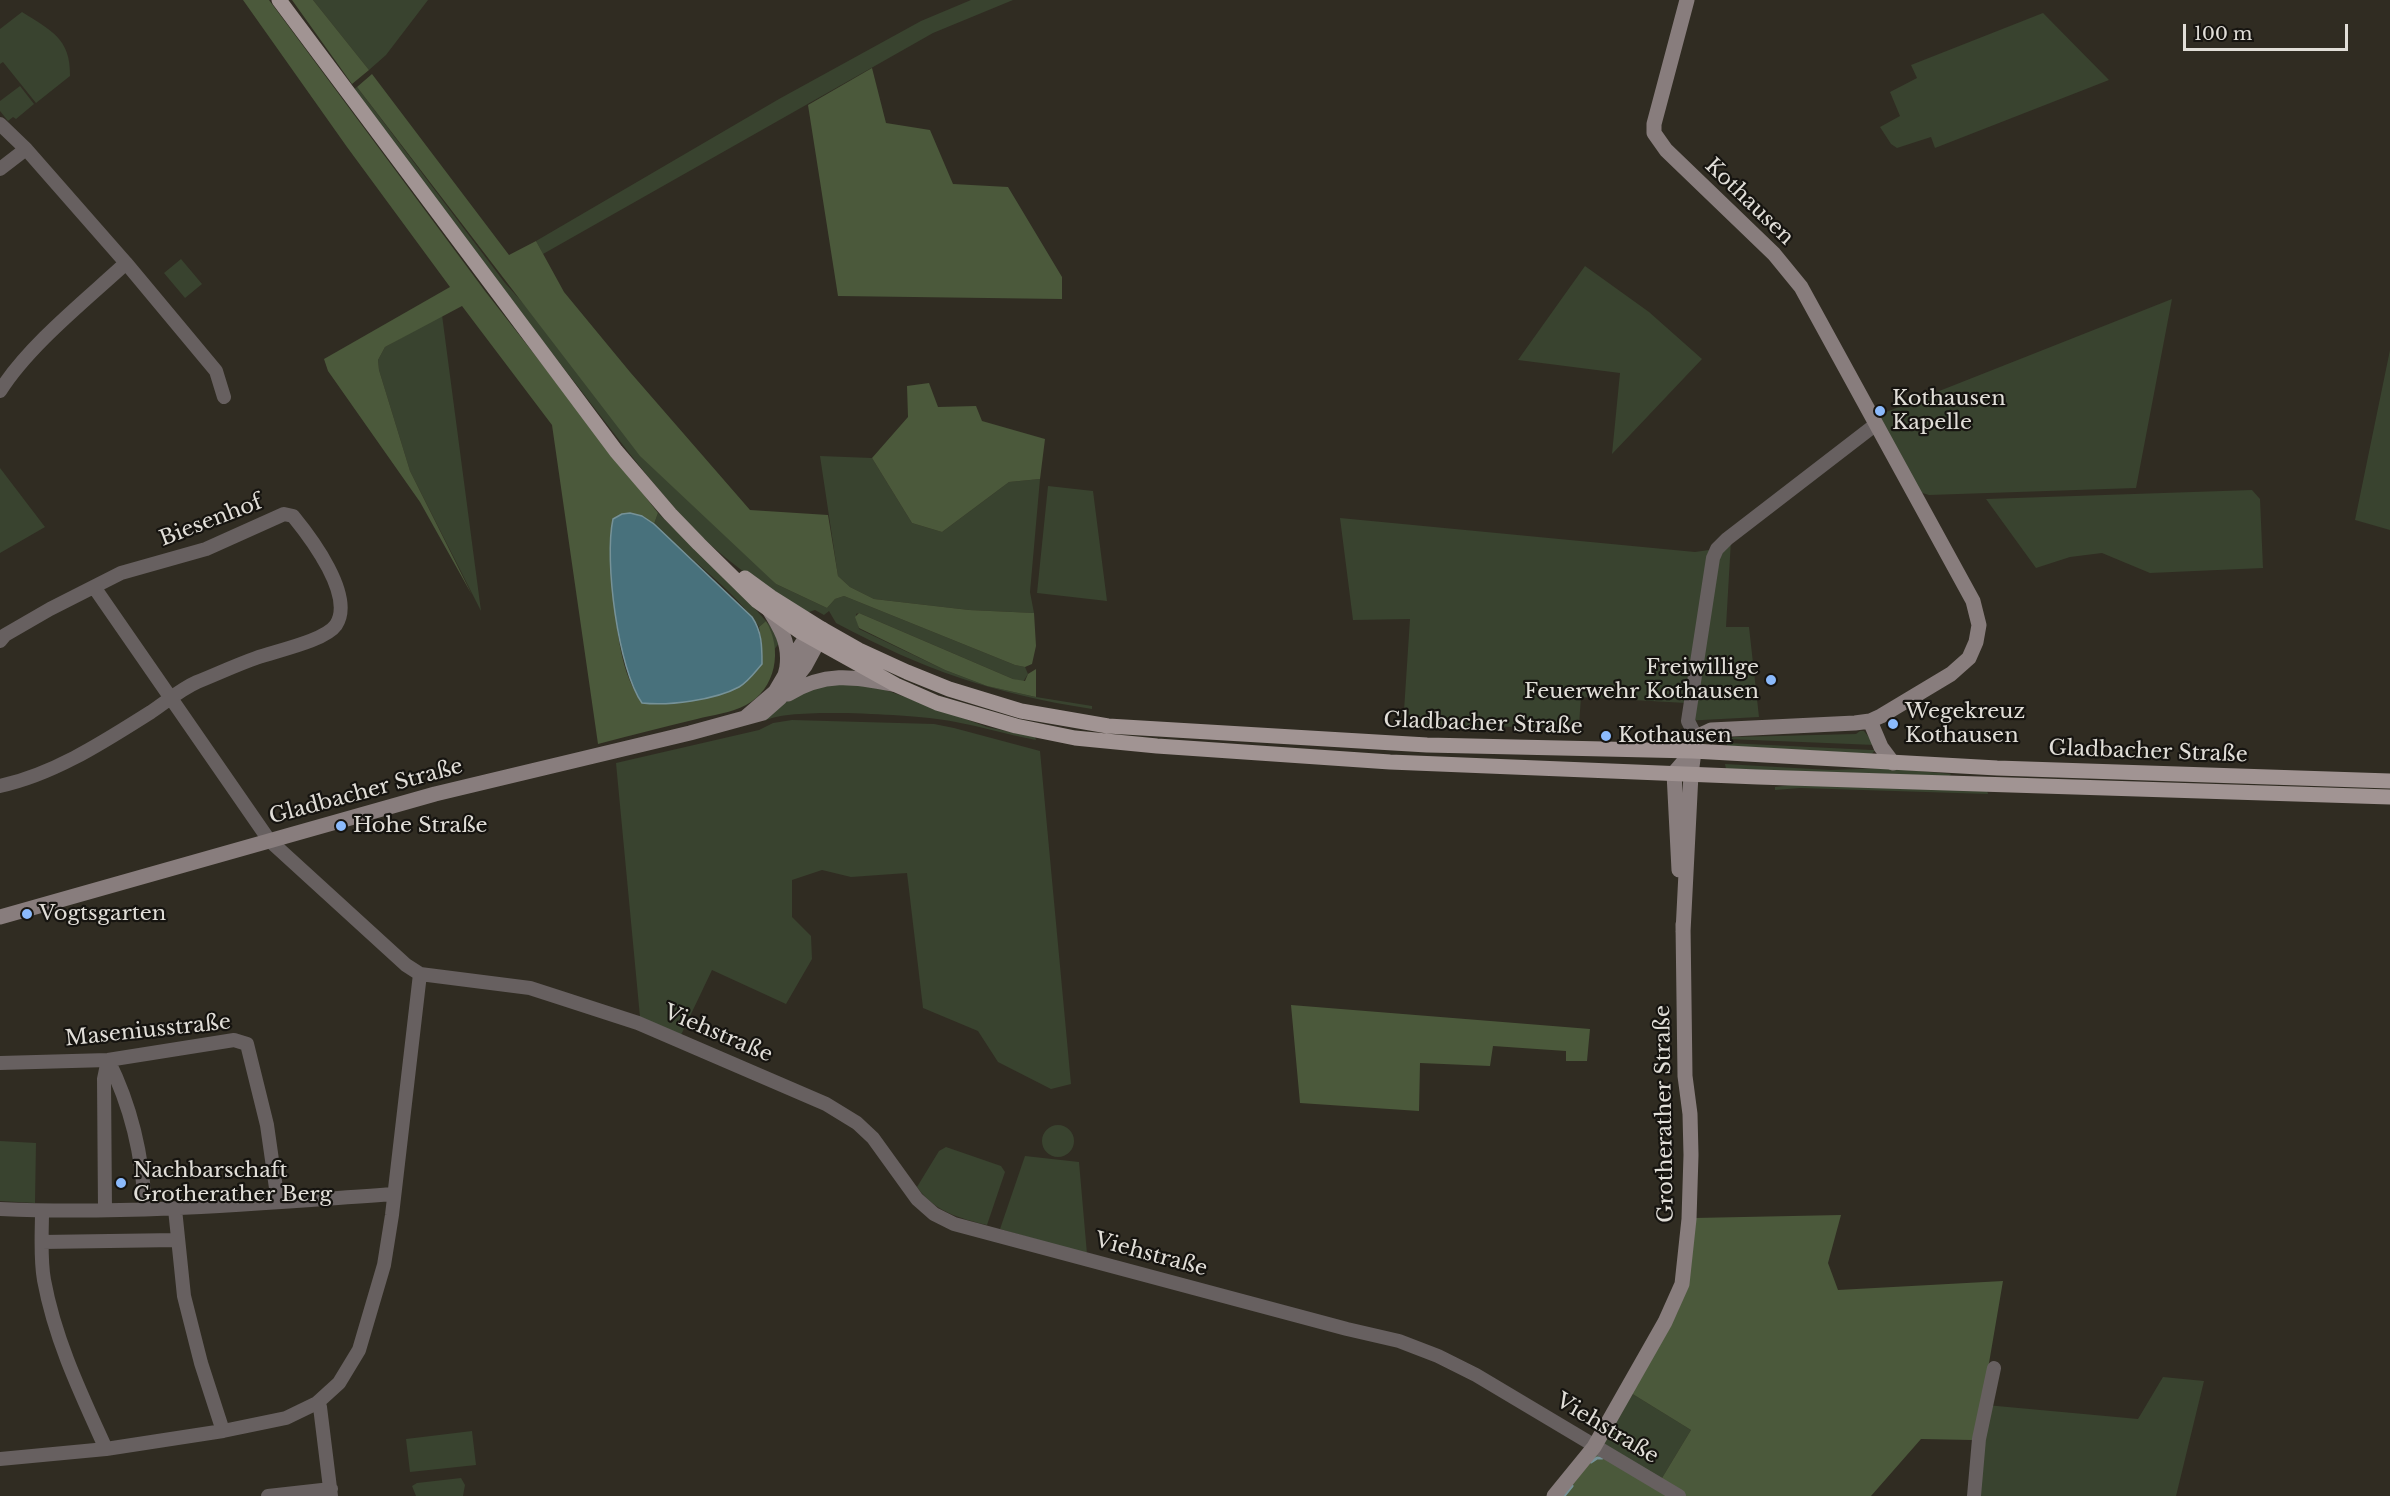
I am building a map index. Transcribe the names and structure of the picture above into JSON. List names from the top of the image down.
{
  "streets": {
    "main road": ["Gladbacher Straße"],
    "street": [
      "Kothausen",
      "Biesenhof",
      "Maseniusstraße",
      "Viehstraße",
      "Grotherather Straße"
    ]
  },
  "crossings": [
    ["Kothausen", "Gladbacher Straße"],
    ["Kothausen", "Grotherather Straße"],
    ["Gladbacher Straße", "Grotherather Straße"],
    ["Viehstraße", "Grotherather Straße"]
  ],
  "places": [
    "Kothausen Kapelle",
    "Freiwillige Feuerwehr Kothausen",
    "Wegekreuz Kothausen",
    "Kothausen",
    "Hohe Straße",
    "Vogtsgarten",
    "Nachbarschaft Grotherather Berg"
  ],
  "scale_bar": "100 m"
}
